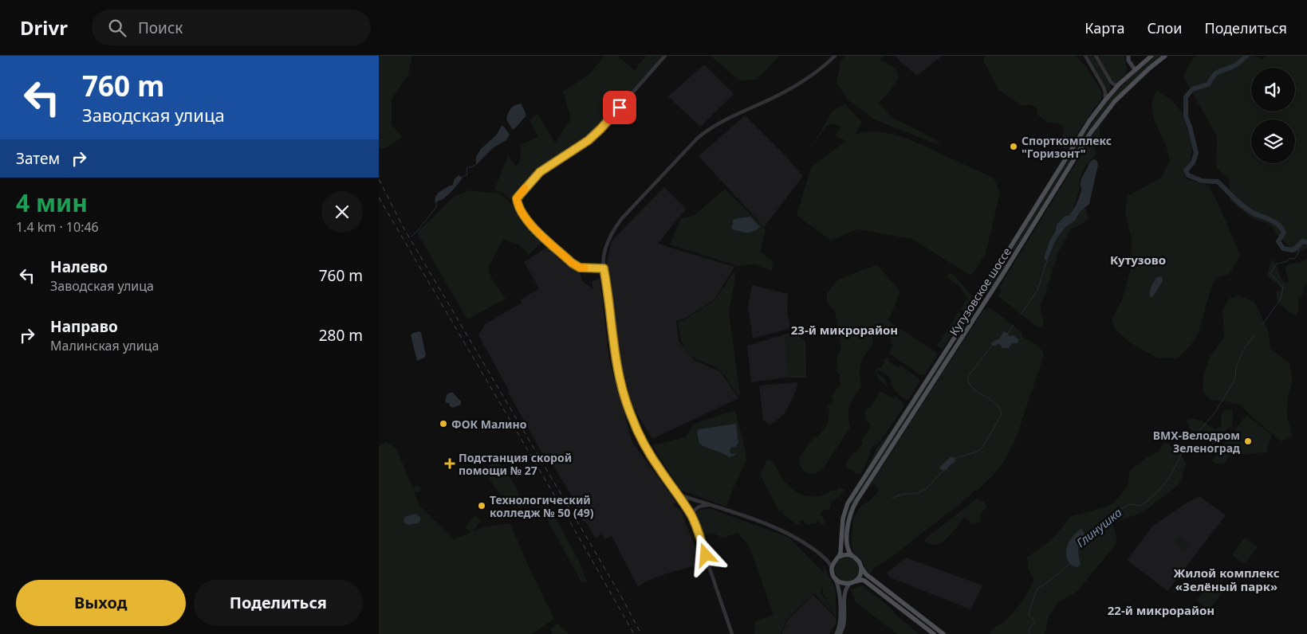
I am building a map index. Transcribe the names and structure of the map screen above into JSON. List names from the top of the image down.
{
  "streets": {
    "main road": ["Кутузовское шоссе"]
  },
  "districts": [
    "Кутузово",
    "23-й микрорайон",
    "Жилой комплекс «Зелёный парк»",
    "22-й микрорайон"
  ],
  "water": ["Глинушка"],
  "places": {
    "other": [
      "Спорткомплекс \"Горизонт\"",
      "ФОК Малино",
      "BMX-Велодром Зеленоград",
      "Технологический колледж № 50 (49)"
    ],
    "health": ["Подстанция скорой помощи № 27"]
  },
  "page": {
    "header": "Drivr",
    "search": "Поиск",
    "nav": ["Карта", "Слои", "Поделиться"],
    "turn": ["760 m", "Заводская улица"],
    "then": "Затем",
    "heading": ["4 мин", "1.4 km · 10:46"],
    "list": [
      {
        "name": "Налево",
        "note": "Заводская улица",
        "value": "760 m"
      },
      {
        "name": "Направо",
        "note": "Малинская улица",
        "value": "280 m"
      }
    ],
    "buttons": ["Выход", "Поделиться"]
  }
}
